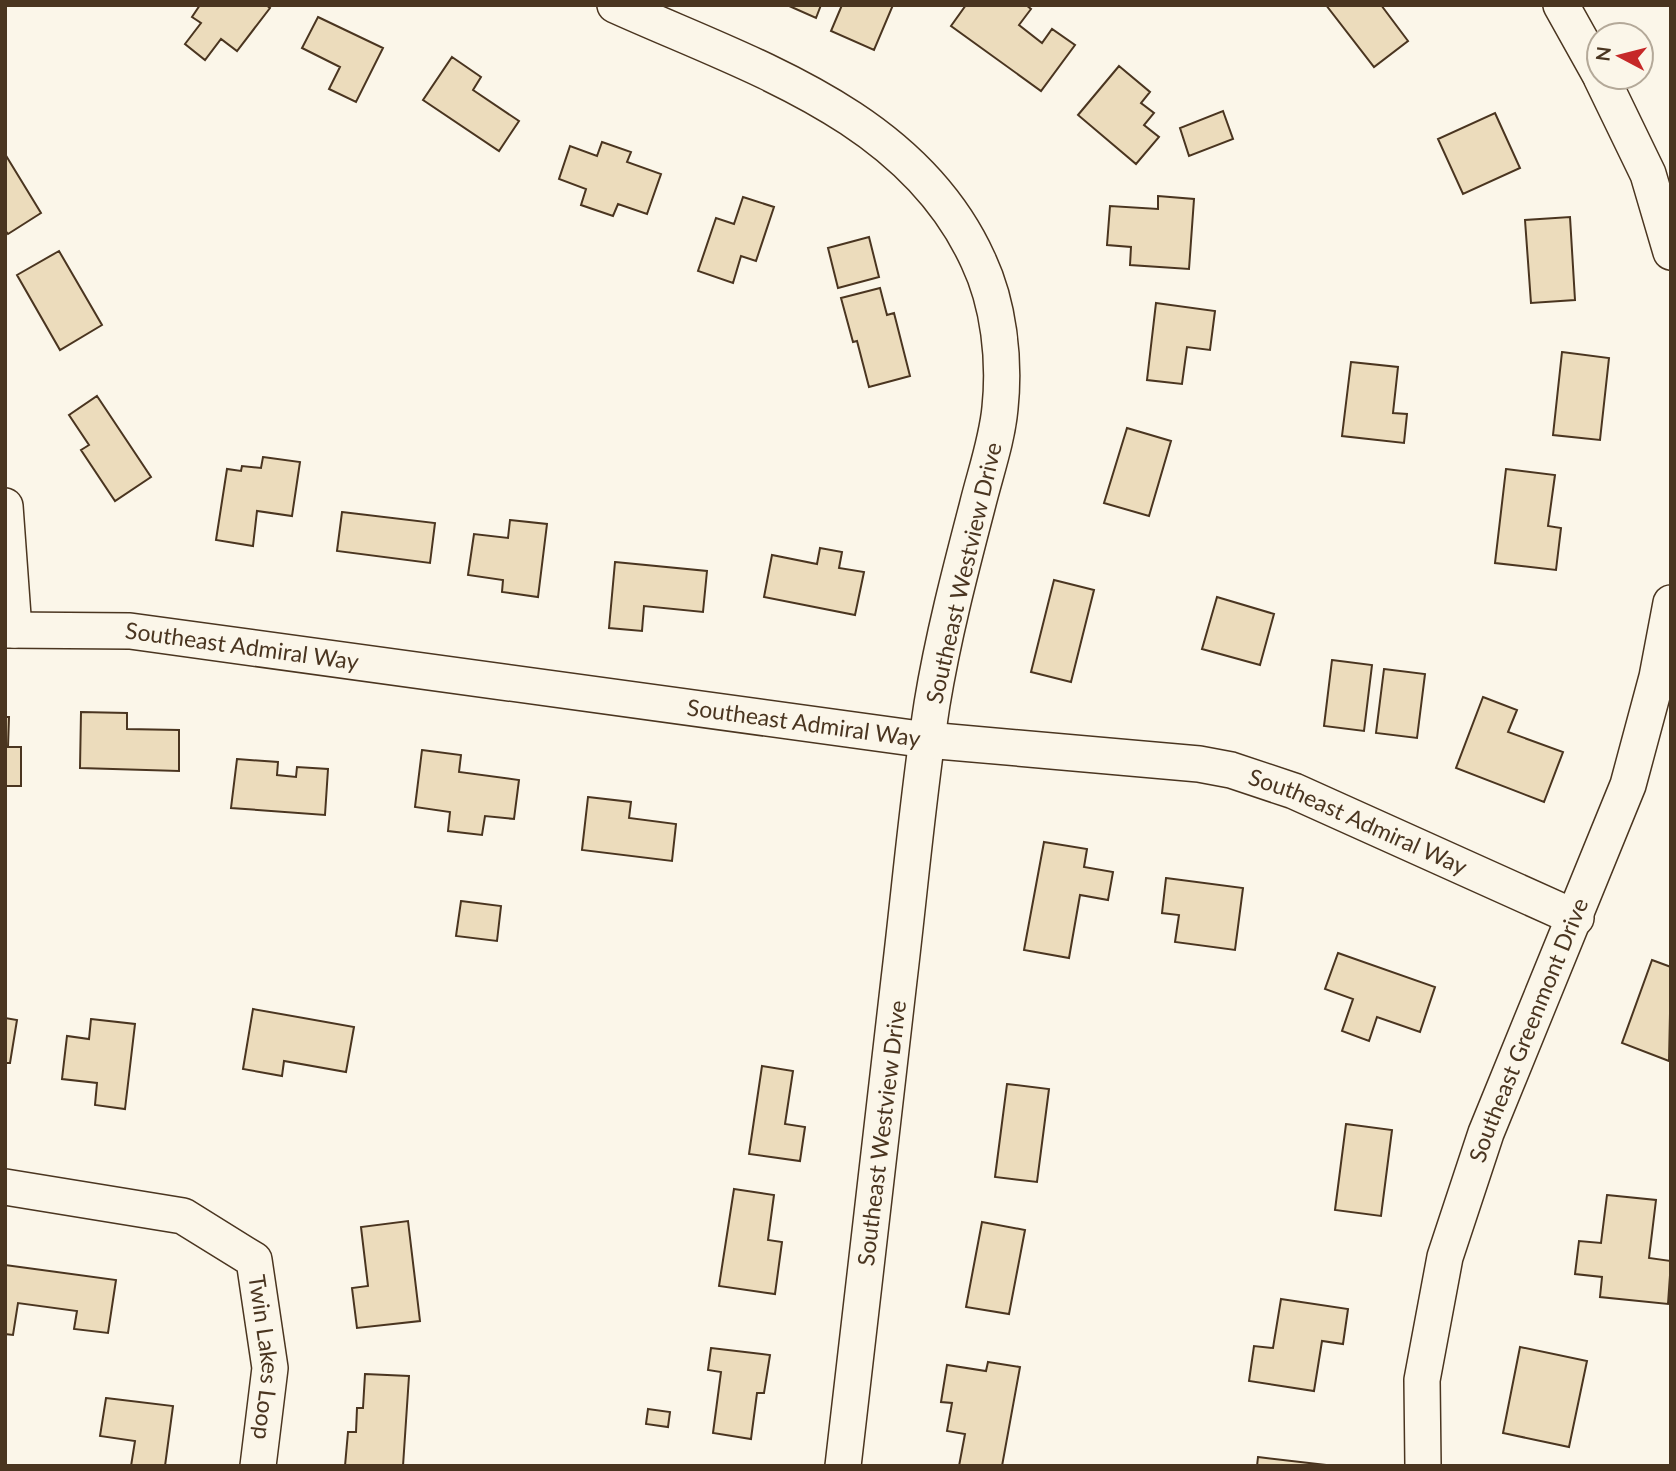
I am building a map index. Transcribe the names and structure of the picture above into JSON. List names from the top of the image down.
{
  "streets": {
    "street": [
      "Southeast Westview Drive",
      "Southeast Admiral Way",
      "Southeast Greenmont Drive",
      "Twin Lakes Loop"
    ]
  },
  "crossings": [
    ["Southeast Westview Drive", "Southeast Admiral Way"],
    ["Southeast Admiral Way", "Southeast Greenmont Drive"]
  ],
  "north": "left"
}
